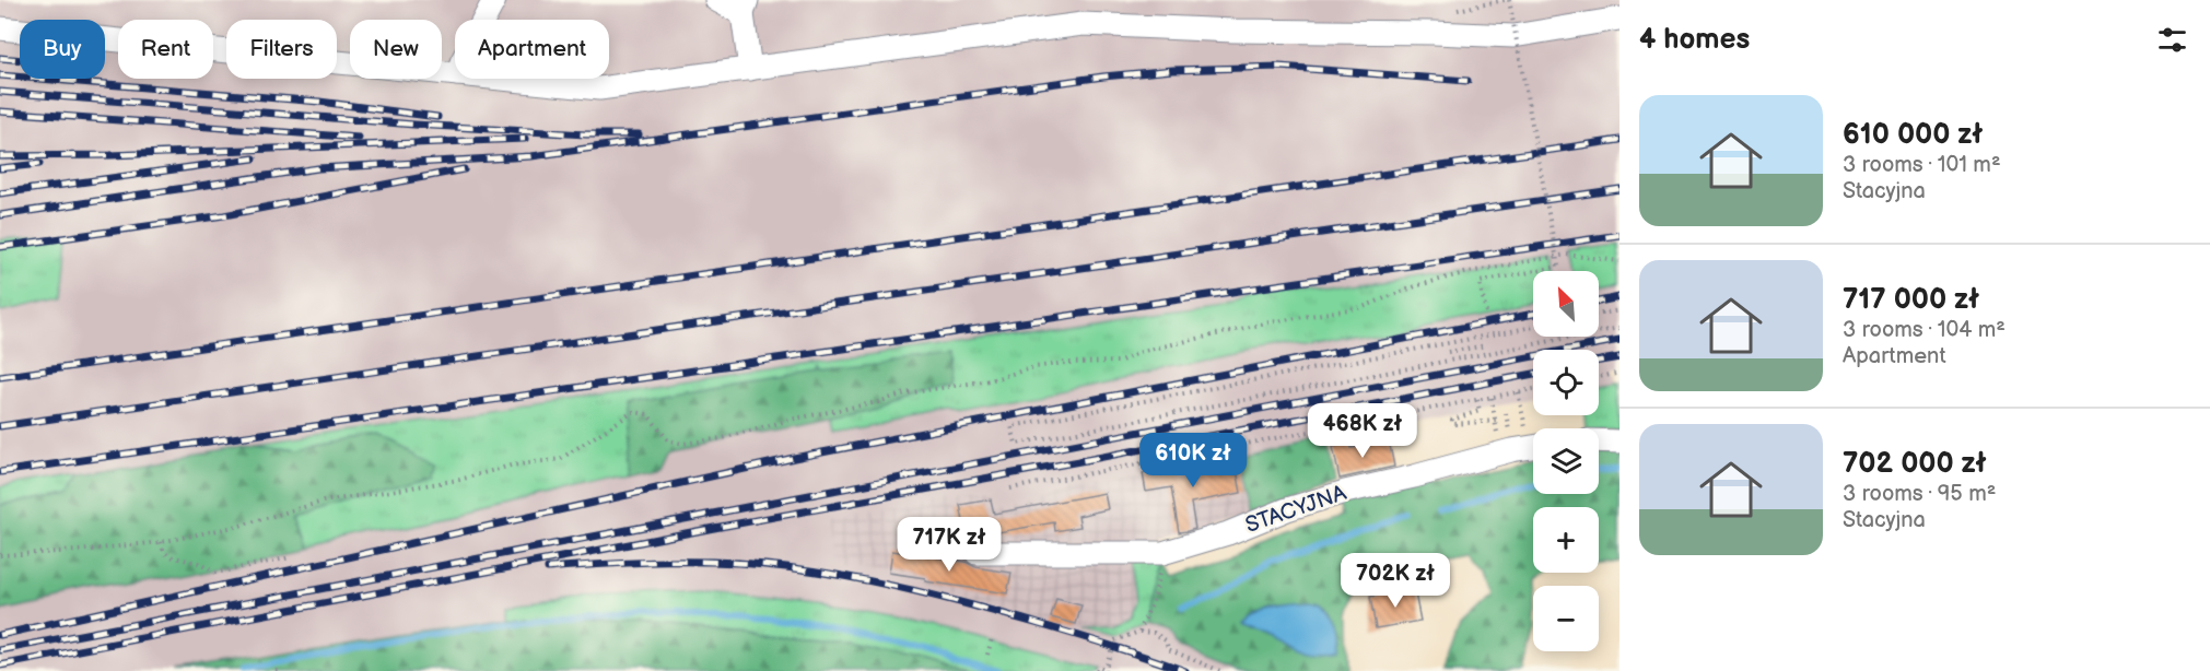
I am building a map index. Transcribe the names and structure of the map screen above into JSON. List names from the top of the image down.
{
  "streets": {
    "street": ["STACYJNA"]
  },
  "north": "top left",
  "page": {
    "heading": "4 homes",
    "chip": [
      "Buy",
      "Rent",
      "Filters",
      "New",
      "Apartment"
    ],
    "list": [
      {
        "name": "610 000 zł",
        "note": "3 rooms · 101 m² · Stacyjna"
      },
      {
        "name": "717 000 zł",
        "note": "3 rooms · 104 m² · Apartment"
      },
      {
        "name": "702 000 zł",
        "note": "3 rooms · 95 m² · Stacyjna"
      }
    ],
    "map_buttons": ["+", "−"],
    "price": [
      "468K zł",
      "610K zł",
      "717K zł",
      "702K zł"
    ]
  }
}
